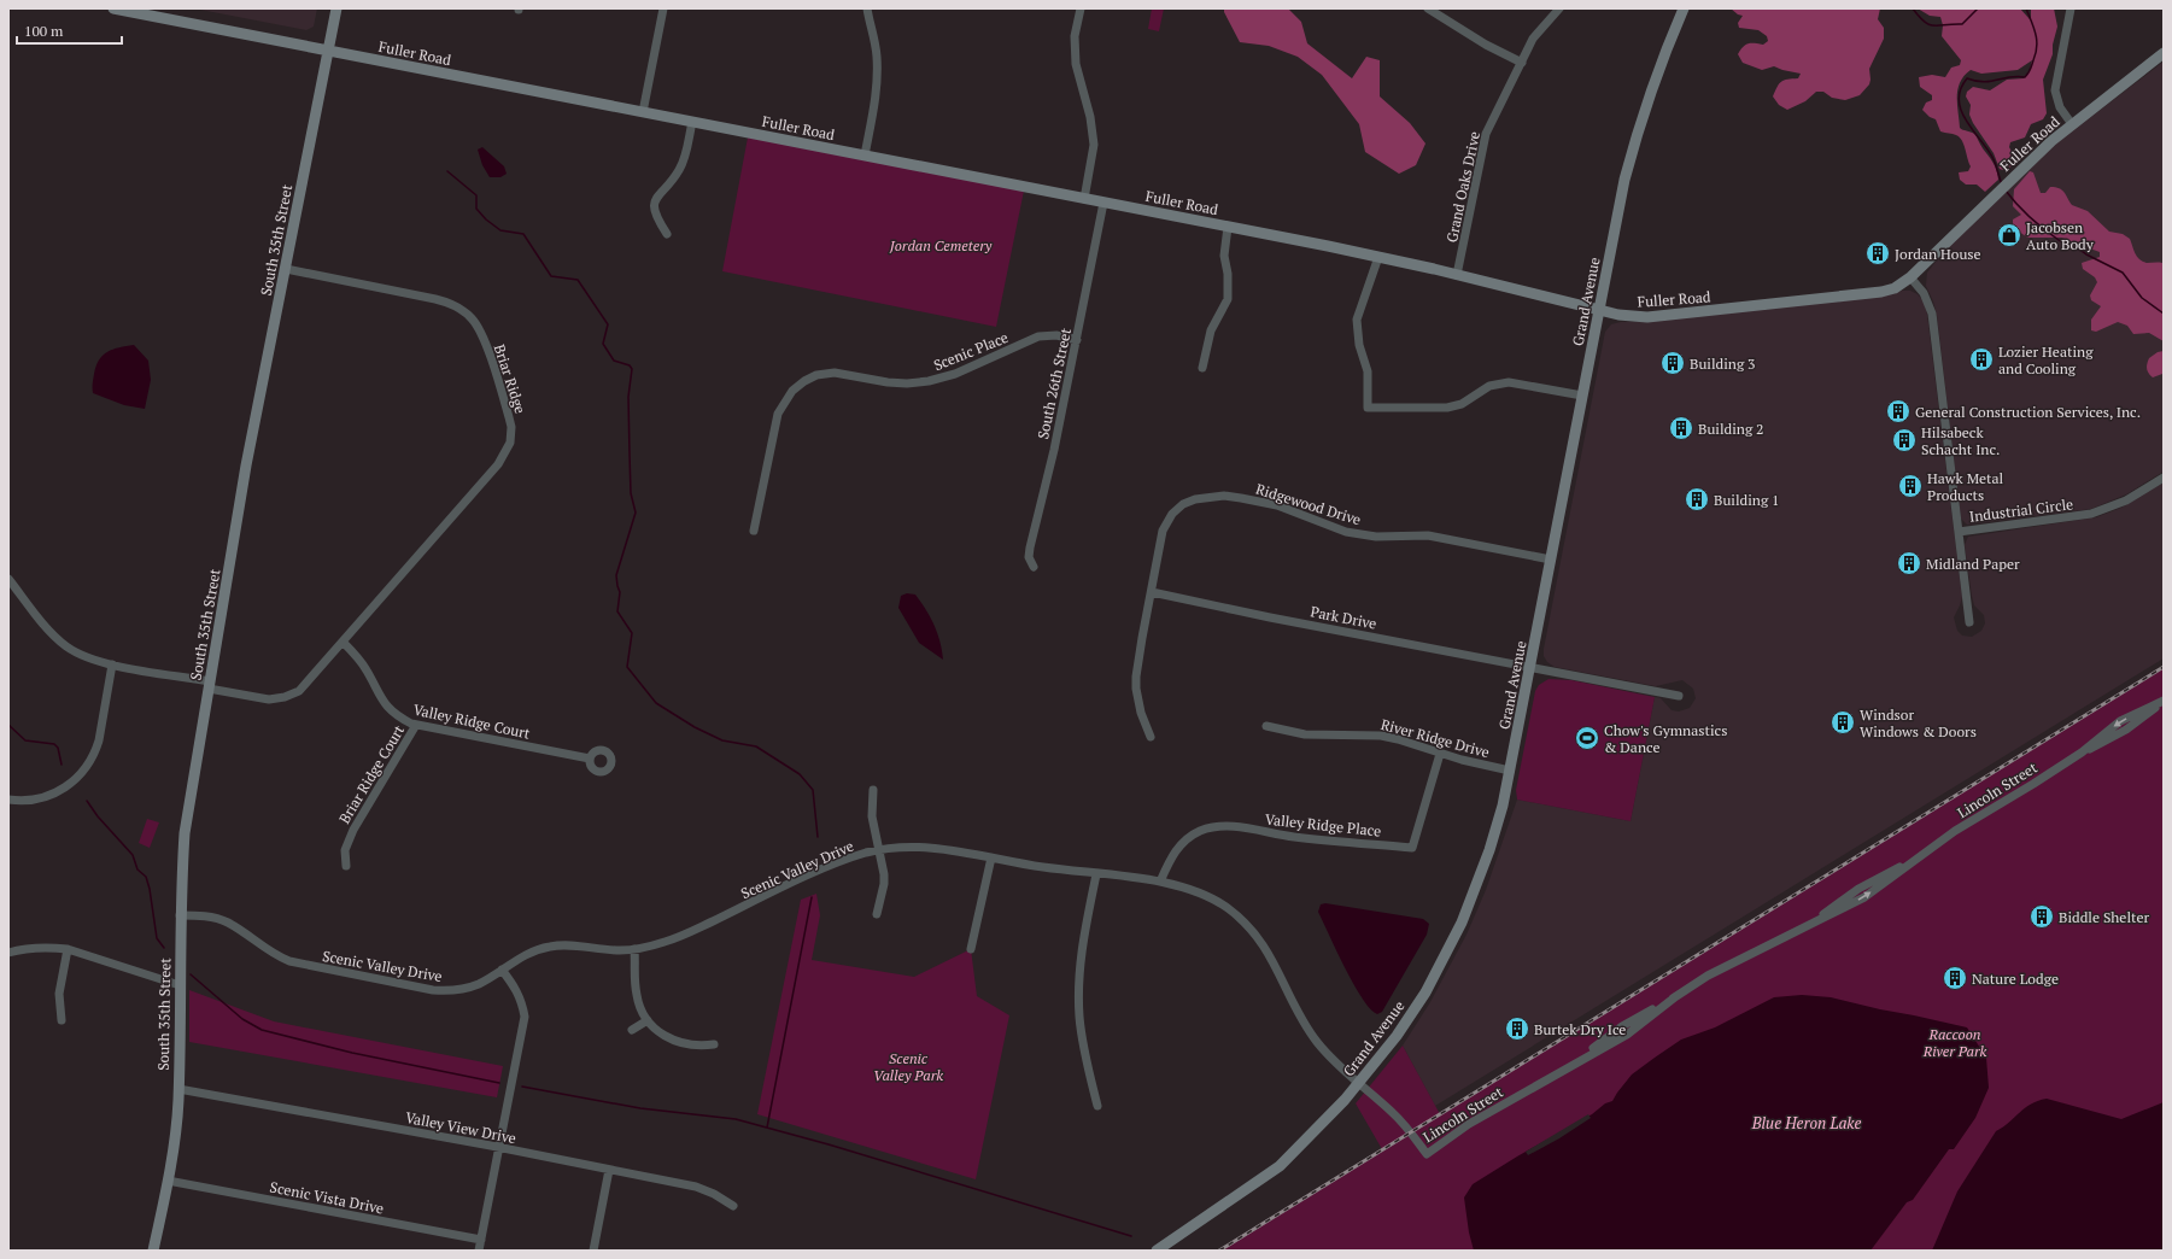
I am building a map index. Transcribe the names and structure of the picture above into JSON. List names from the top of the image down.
{
  "streets": {
    "street": [
      "Fuller Road",
      "Grand Oaks Drive",
      "South 35th Street",
      "Grand Avenue",
      "Scenic Place",
      "Briar Ridge",
      "South 26th Street",
      "Ridgewood Drive",
      "Industrial Circle",
      "Park Drive",
      "Valley Ridge Court",
      "River Ridge Drive",
      "Briar Ridge Court",
      "Lincoln Street",
      "Valley Ridge Place",
      "Scenic Valley Drive",
      "Valley View Drive",
      "Scenic Vista Drive"
    ]
  },
  "crossings": [
    ["Fuller Road", "Grand Oaks Drive"],
    ["Fuller Road", "South 35th Street"],
    ["Fuller Road", "Grand Avenue"],
    ["Fuller Road", "South 26th Street"],
    ["South 35th Street", "Briar Ridge"],
    ["South 35th Street", "Scenic Valley Drive"],
    ["South 35th Street", "Valley View Drive"],
    ["South 35th Street", "Scenic Vista Drive"],
    ["Grand Avenue", "Ridgewood Drive"],
    ["Grand Avenue", "Park Drive"],
    ["Grand Avenue", "River Ridge Drive"],
    ["Grand Avenue", "Lincoln Street"],
    ["Grand Avenue", "Scenic Valley Drive"],
    ["Scenic Place", "South 26th Street"],
    ["Briar Ridge", "Valley Ridge Court"],
    ["Ridgewood Drive", "Park Drive"],
    ["Valley Ridge Court", "Briar Ridge Court"],
    ["River Ridge Drive", "Valley Ridge Place"],
    ["Lincoln Street", "Scenic Valley Drive"],
    ["Valley Ridge Place", "Scenic Valley Drive"]
  ],
  "water": ["Blue Heron Lake"],
  "parks": ["Jordan Cemetery", "Raccoon River Park", "Scenic Valley Park"],
  "places": {
    "shop": ["Jacobsen Auto Body"],
    "building": [
      "Jordan House",
      "Lozier Heating and Cooling",
      "Building 3",
      "General Construction Services, Inc.",
      "Building 2",
      "Hilsabeck Schacht Inc.",
      "Hawk Metal Products",
      "Building 1",
      "Midland Paper",
      "Windsor Windows & Doors",
      "Biddle Shelter",
      "Nature Lodge",
      "Burtek Dry Ice"
    ],
    "sports": ["Chow's Gymnastics & Dance"]
  },
  "scale_bar": "100 m"
}
